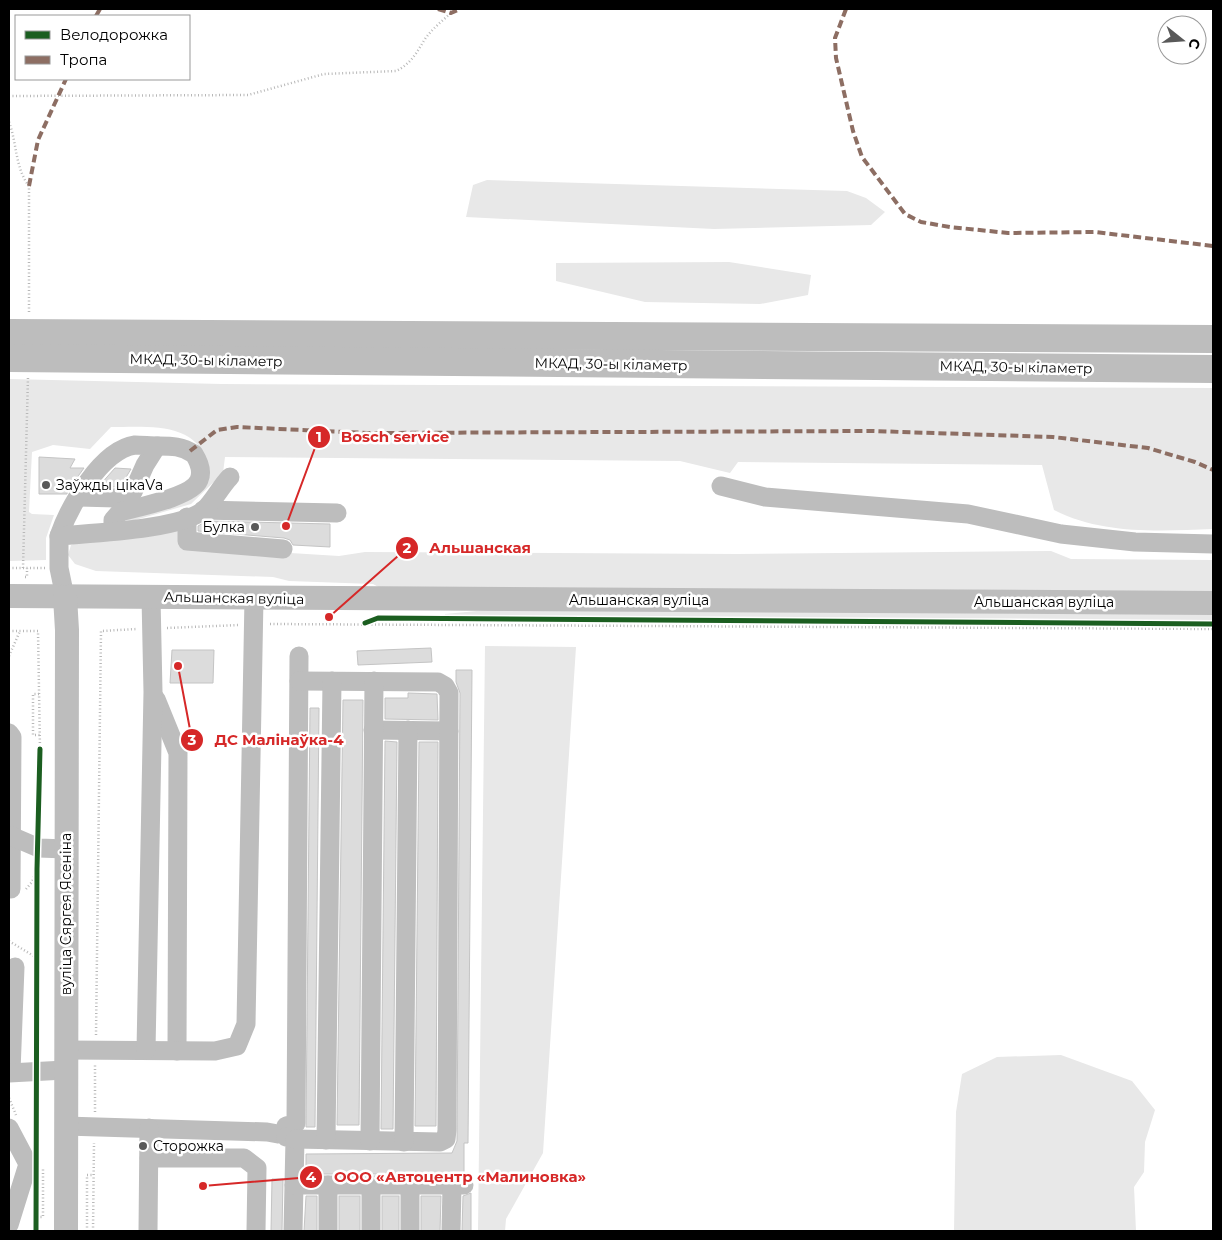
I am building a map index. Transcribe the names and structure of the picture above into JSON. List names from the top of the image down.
{
  "streets": {
    "highway": ["МКАД, 30-ы кіламетр"],
    "main road": ["Альшанская вуліца", "вуліца Сяргея Ясеніна"]
  },
  "crossings": [
    ["Альшанская вуліца", "вуліца Сяргея Ясеніна"]
  ],
  "places": [
    "Заўжды цікаVа",
    "Bosch service",
    "Булка",
    "Альшанская",
    "ДС Малінаўка-4",
    "Сторожка",
    "ООО «Автоцентр «Малиновка»"
  ],
  "legend": ["Велодорожка", "Тропа"],
  "north": "right"
}
